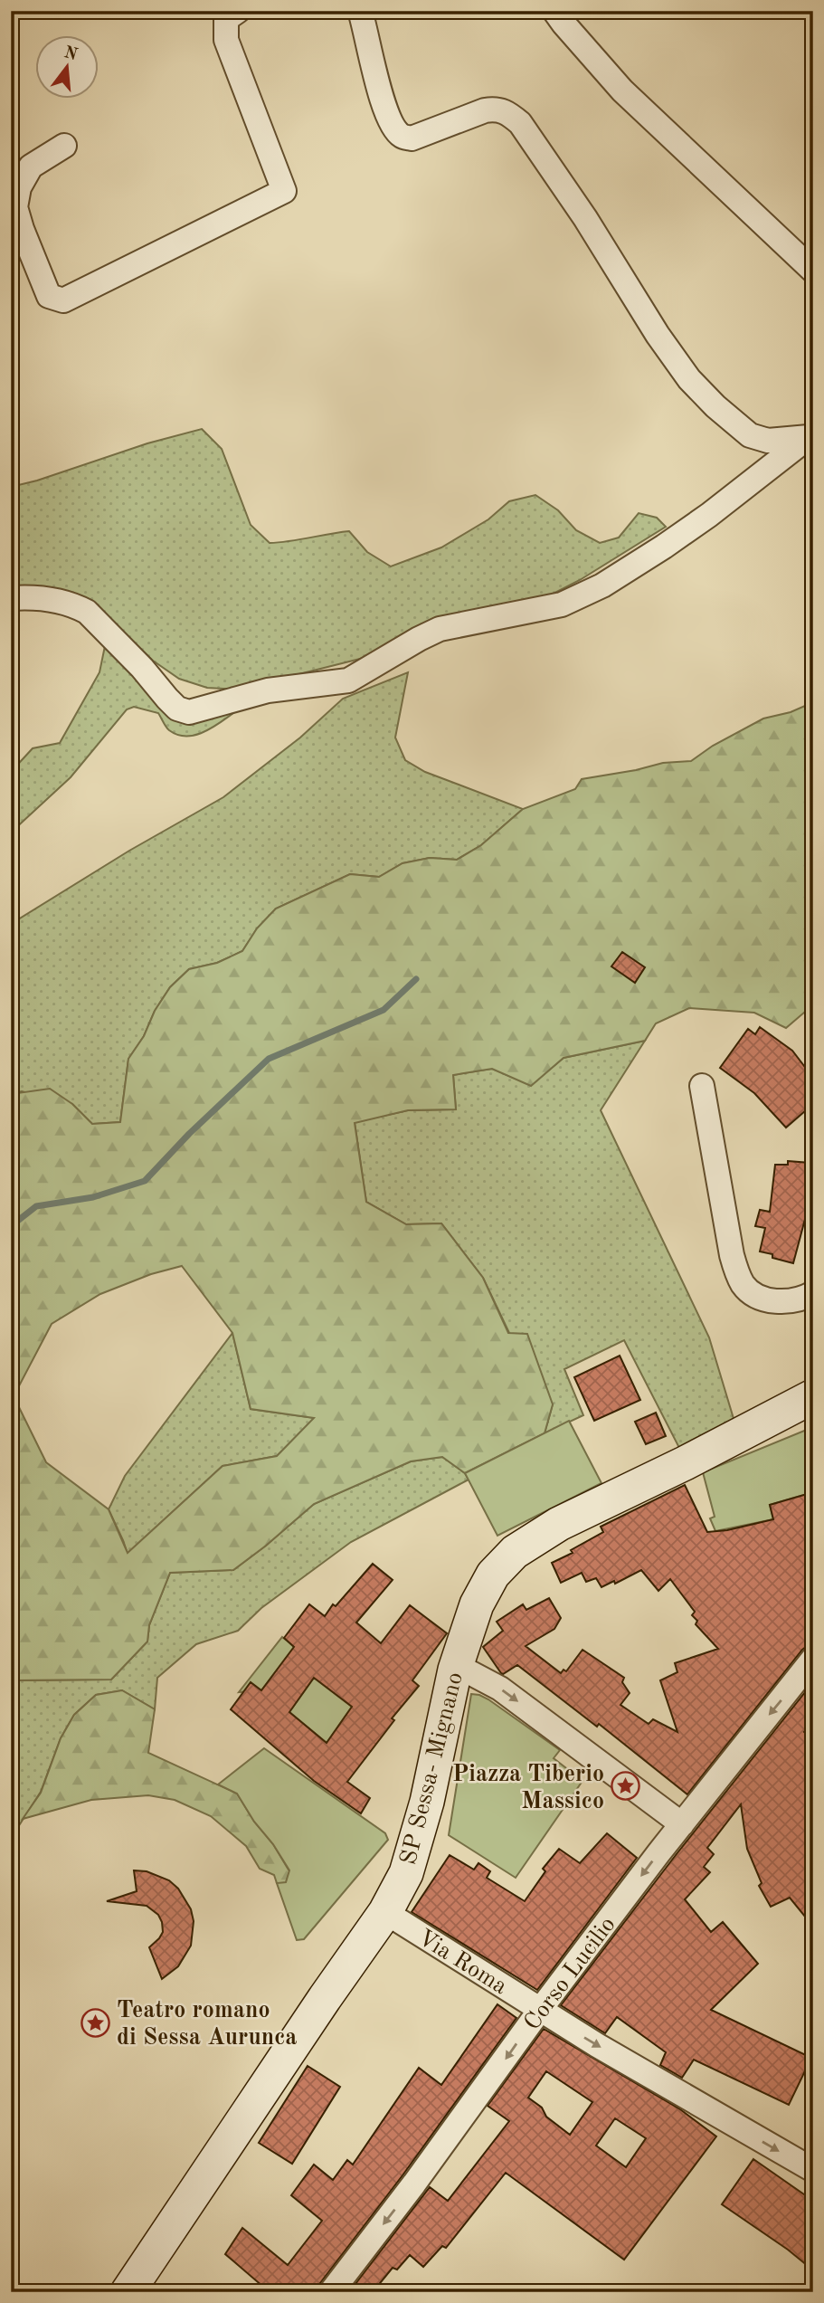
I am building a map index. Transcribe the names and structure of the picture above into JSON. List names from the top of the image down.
{
  "streets": {
    "street": ["SP Sessa- Mignano", "Via Roma", "Corso Lucilio"]
  },
  "crossings": [
    ["SP Sessa- Mignano", "Via Roma"],
    ["Via Roma", "Corso Lucilio"]
  ],
  "one_way": ["Via Roma", "Corso Lucilio"],
  "places": {
    "place": ["Piazza Tiberio Massico", "Teatro romano di Sessa Aurunca"]
  },
  "north": "top"
}
